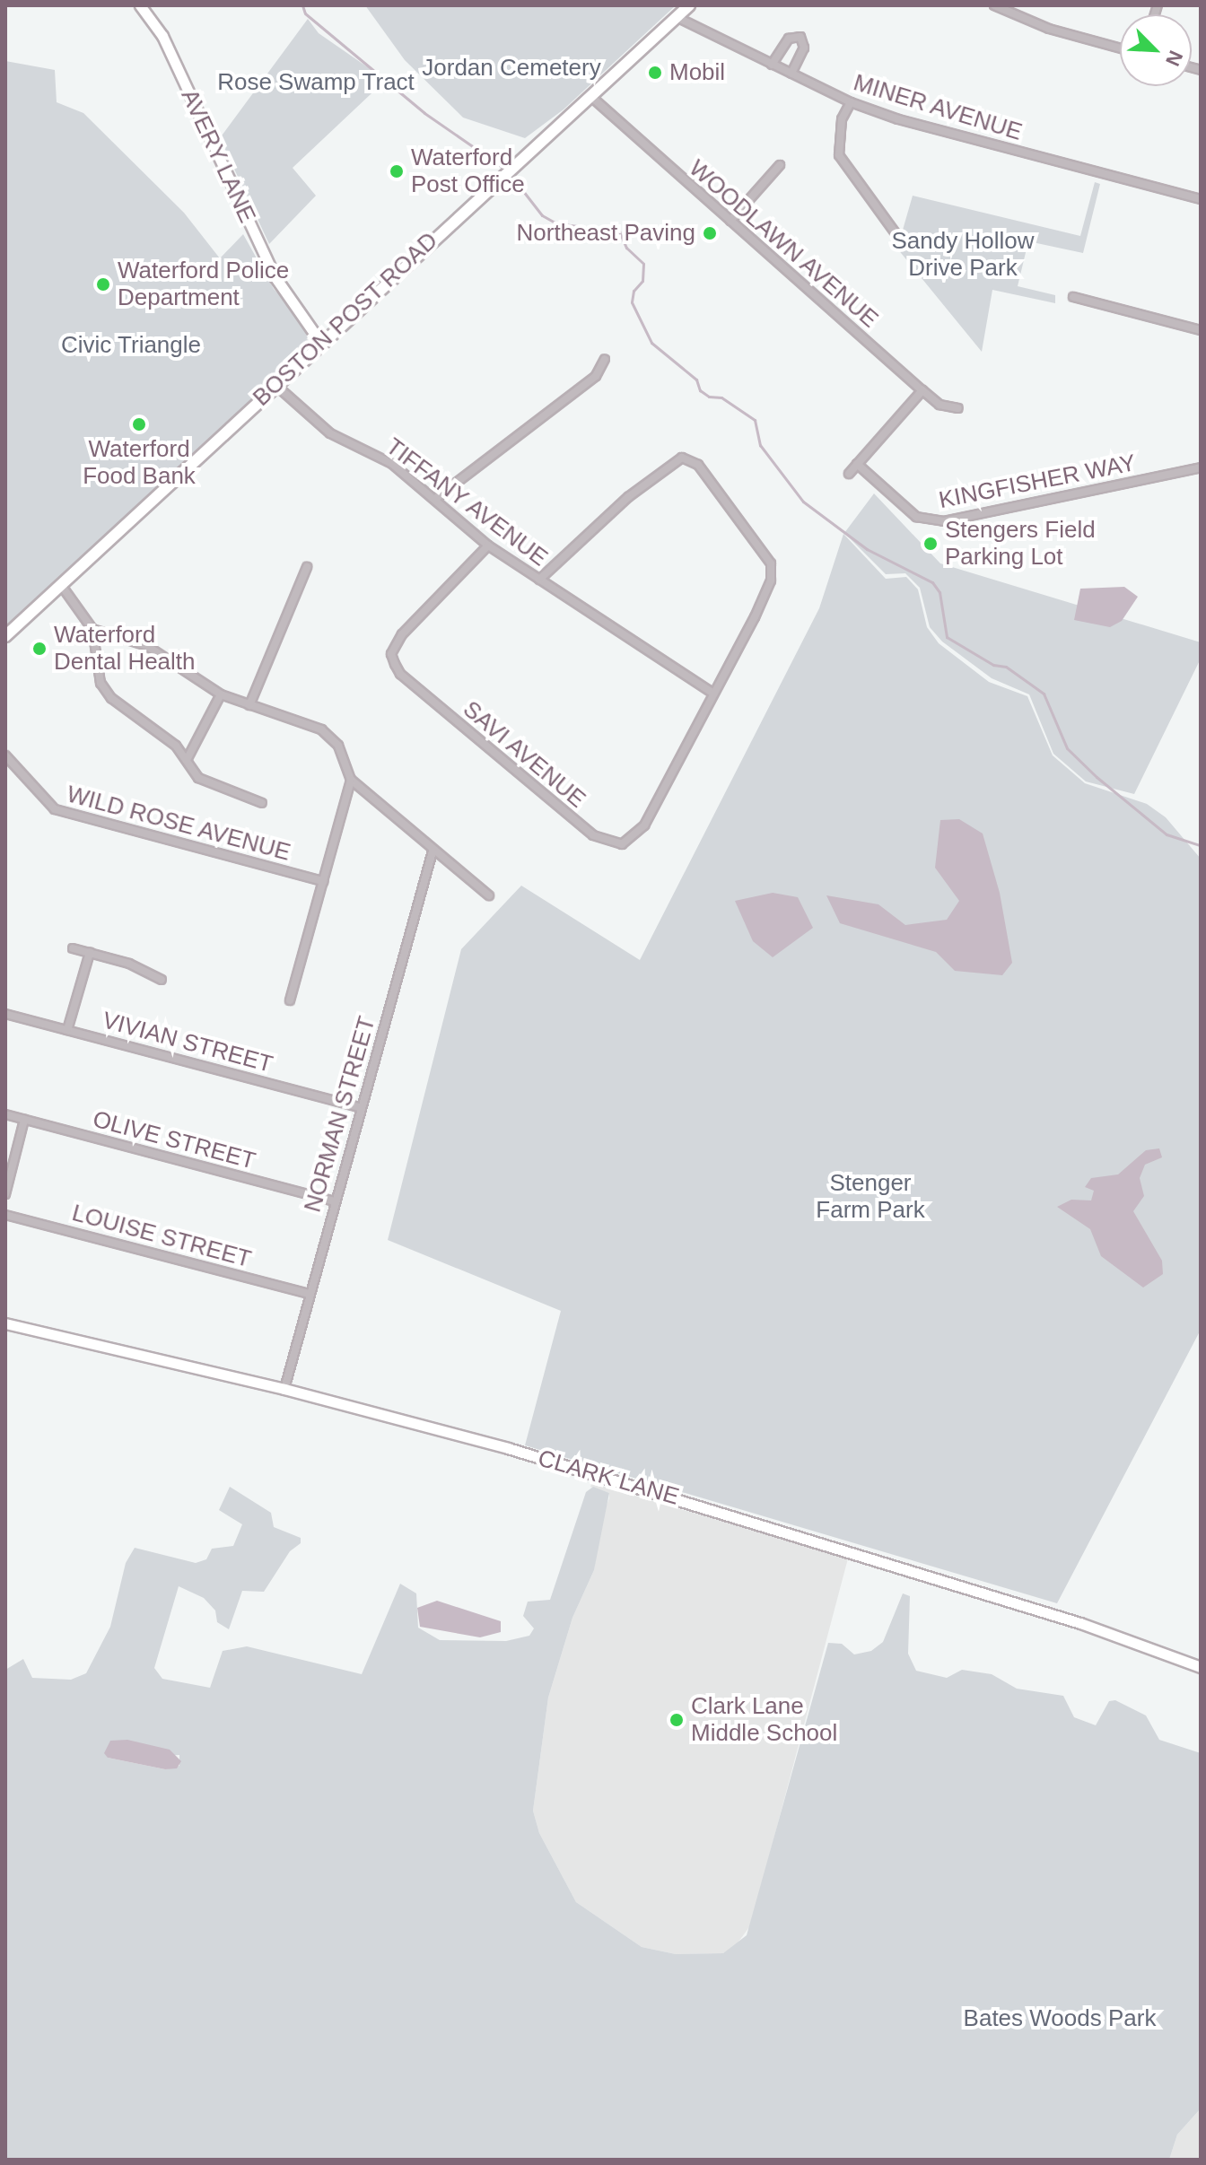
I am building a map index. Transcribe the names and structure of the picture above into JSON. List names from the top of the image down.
{
  "streets": {
    "main road": ["AVERY LANE", "BOSTON POST ROAD", "CLARK LANE"],
    "street": [
      "MINER AVENUE",
      "WOODLAWN AVENUE",
      "KINGFISHER WAY",
      "TIFFANY AVENUE",
      "SAVI AVENUE",
      "WILD ROSE AVENUE",
      "VIVIAN STREET",
      "NORMAN STREET",
      "OLIVE STREET",
      "LOUISE STREET"
    ]
  },
  "crossings": [
    ["MINER AVENUE", "BOSTON POST ROAD"],
    ["AVERY LANE", "BOSTON POST ROAD"],
    ["WOODLAWN AVENUE", "BOSTON POST ROAD"],
    ["BOSTON POST ROAD", "TIFFANY AVENUE"],
    ["TIFFANY AVENUE", "SAVI AVENUE"],
    ["VIVIAN STREET", "NORMAN STREET"],
    ["NORMAN STREET", "OLIVE STREET"],
    ["NORMAN STREET", "LOUISE STREET"],
    ["NORMAN STREET", "CLARK LANE"]
  ],
  "parks": [
    "Jordan Cemetery",
    "Rose Swamp Tract",
    "Sandy Hollow Drive Park",
    "Civic Triangle",
    "Stenger Farm Park",
    "Bates Woods Park"
  ],
  "places": [
    "Mobil",
    "Waterford Post Office",
    "Northeast Paving",
    "Waterford Police Department",
    "Waterford Food Bank",
    "Stengers Field Parking Lot",
    "Waterford Dental Health",
    "Clark Lane Middle School"
  ],
  "north": "bottom right"
}
